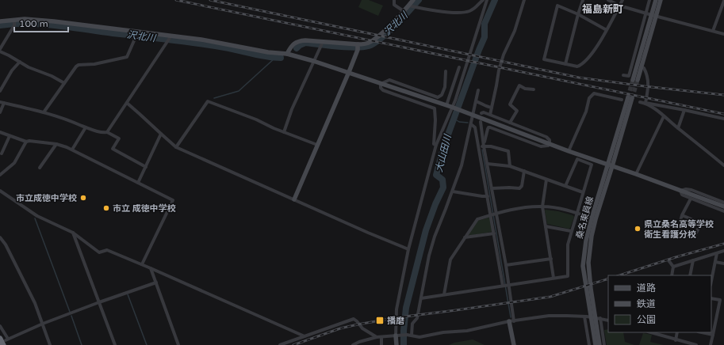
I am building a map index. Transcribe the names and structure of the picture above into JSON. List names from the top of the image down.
{
  "streets": {
    "street": ["桑名東員線"]
  },
  "districts": ["福島新町"],
  "water": ["沢北川", "大山田川"],
  "places": {
    "other": ["市立成徳中学校", "市立 成徳中学校", "県立桑名高等学校 衛生看護分校"],
    "transit": ["播磨"]
  },
  "legend": ["道路", "鉄道", "公園"],
  "scale_bar": "100 m"
}
